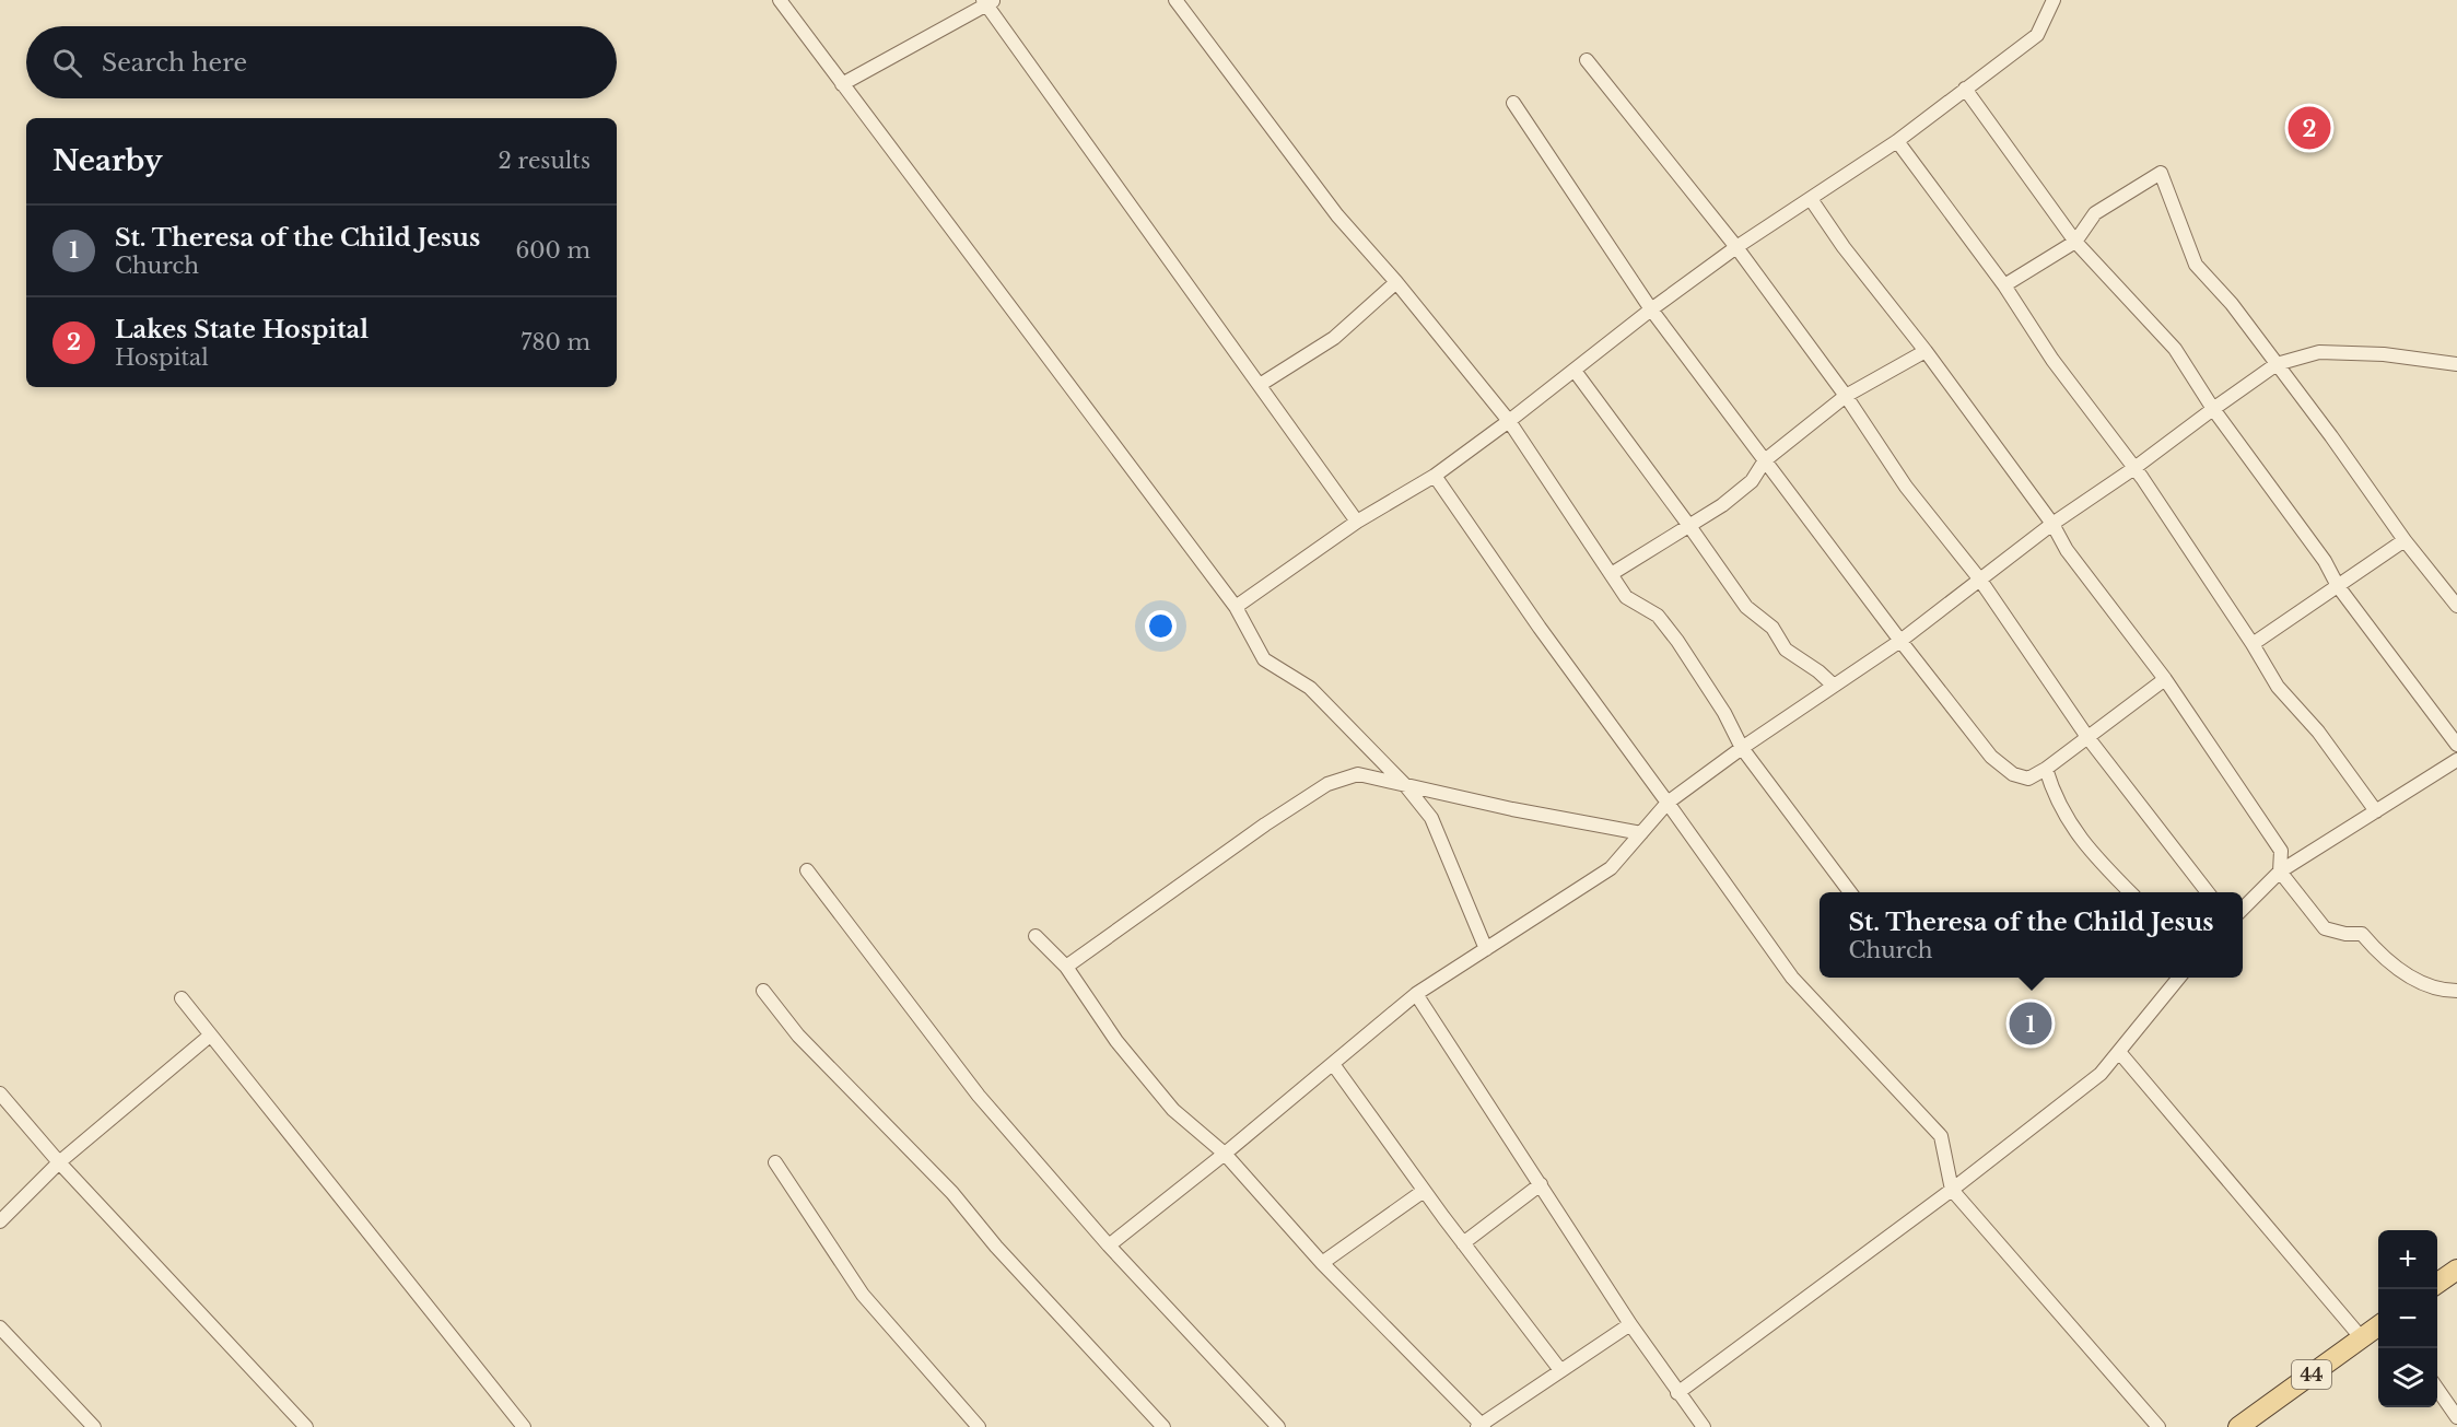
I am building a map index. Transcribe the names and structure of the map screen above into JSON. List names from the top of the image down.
{
  "streets": {
    "main road": ["44"]
  },
  "page": {
    "search": "Search here",
    "pins": ["2", "1"],
    "heading": ["Nearby", "2 results"],
    "list": [
      {
        "mark": "1",
        "name": "St. Theresa of the Child Jesus",
        "note": "Church",
        "value": "600 m"
      },
      {
        "mark": "2",
        "name": "Lakes State Hospital",
        "note": "Hospital",
        "value": "780 m"
      }
    ],
    "popup": ["St. Theresa of the Child Jesus", "Church"],
    "map_buttons": ["+", "−"]
  }
}
